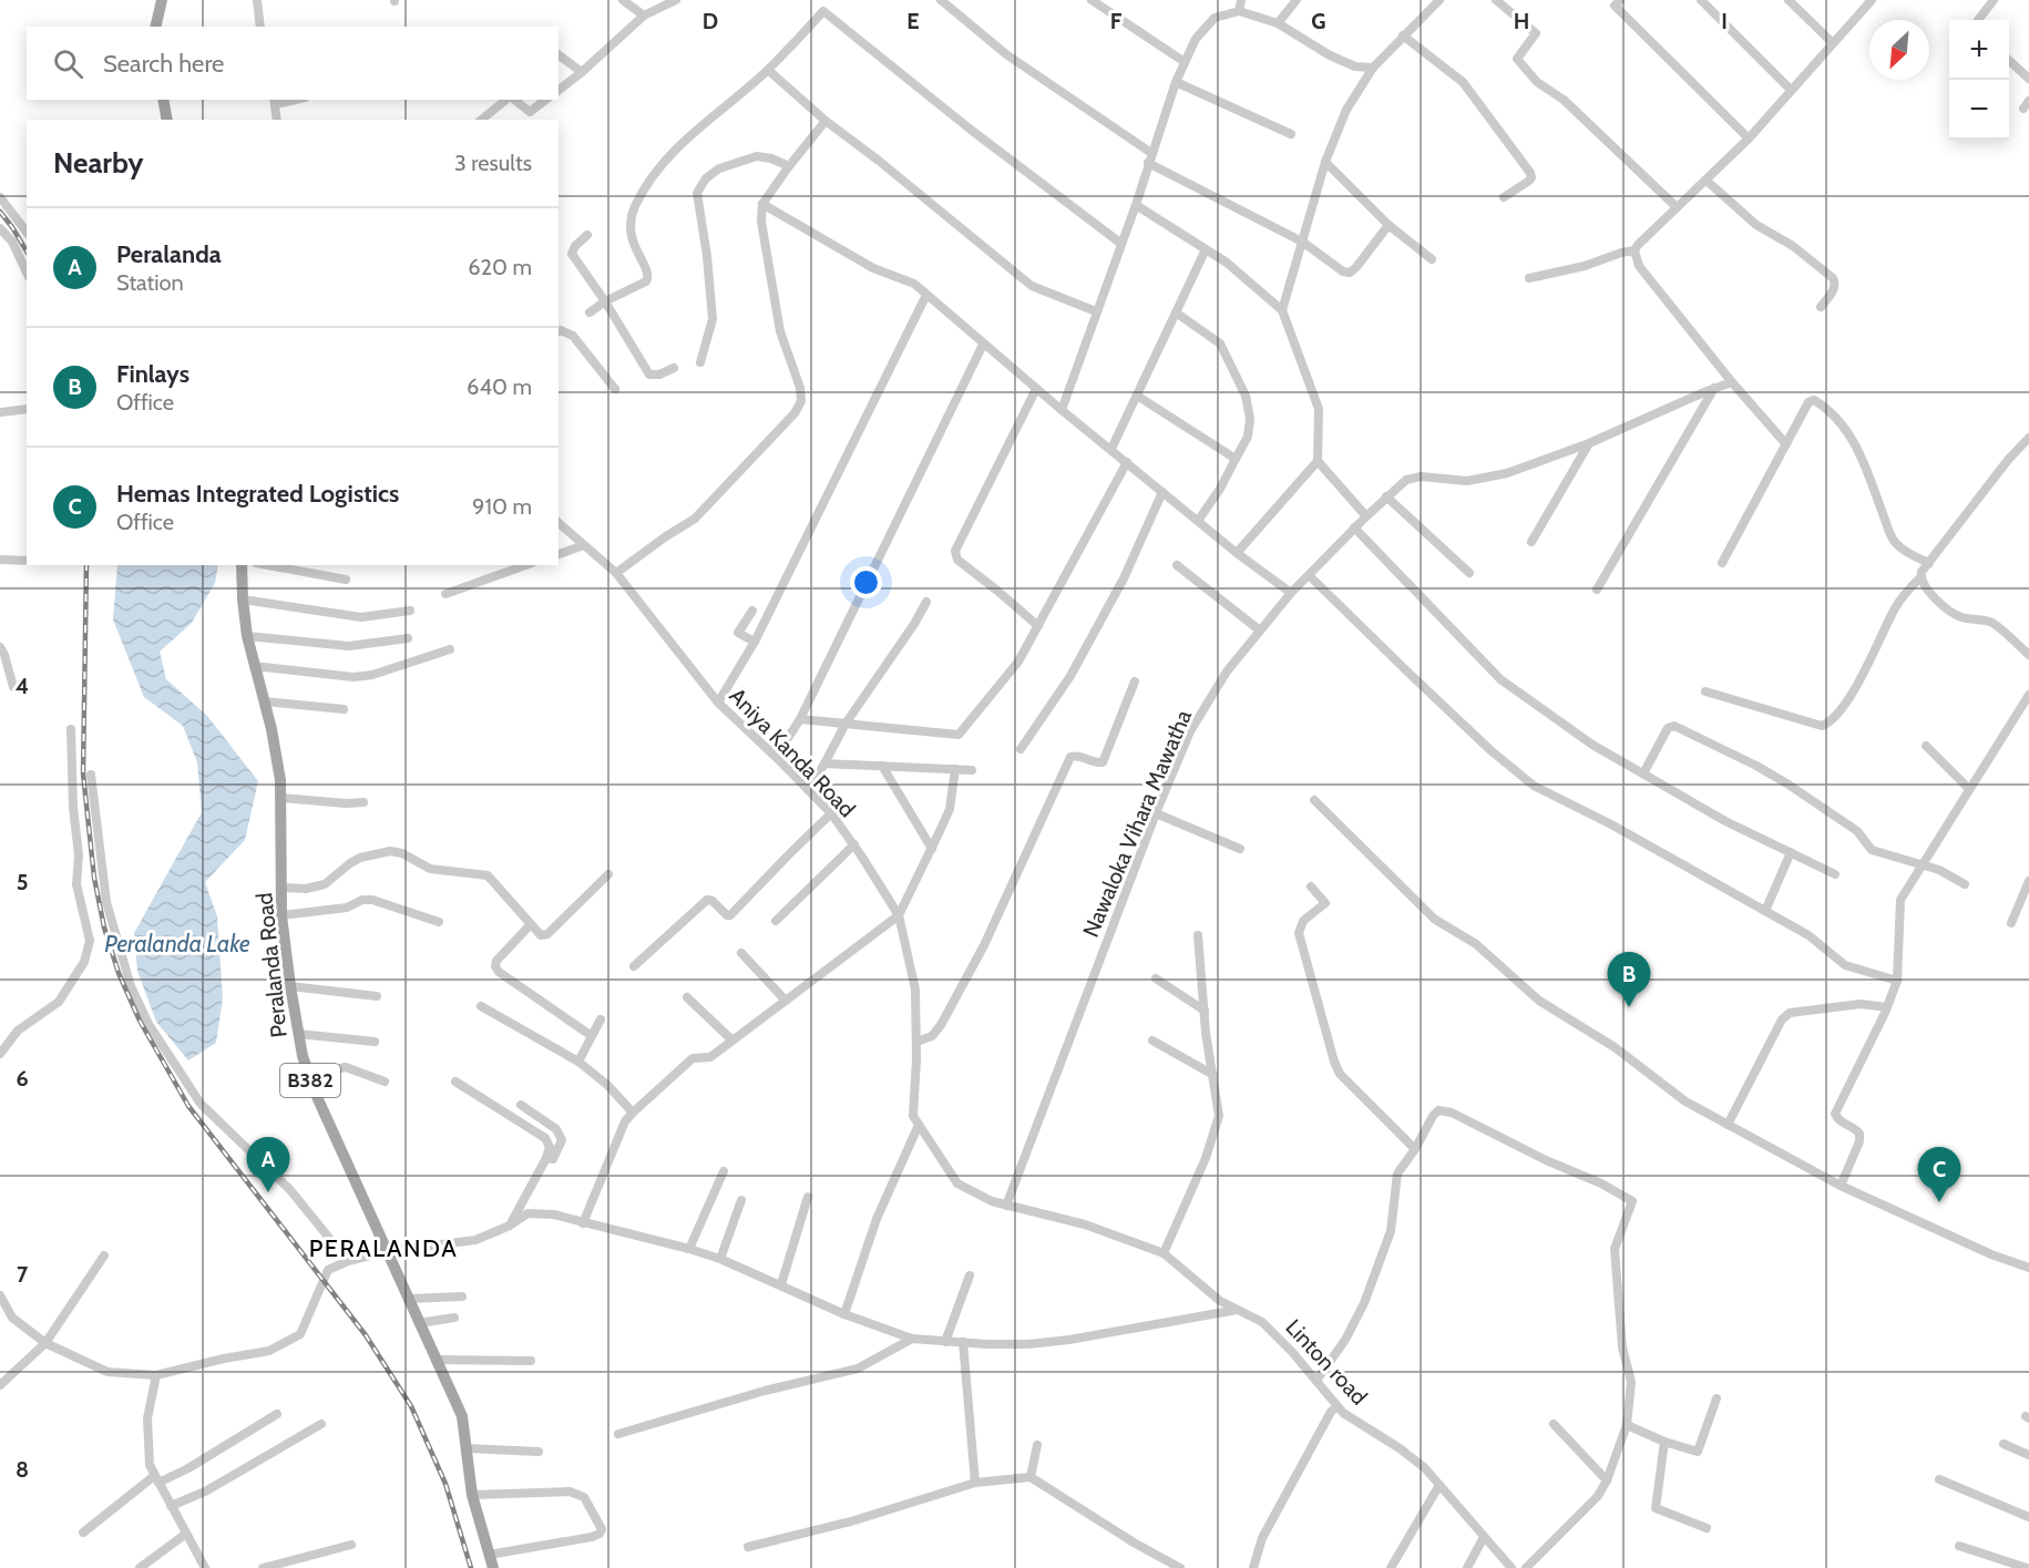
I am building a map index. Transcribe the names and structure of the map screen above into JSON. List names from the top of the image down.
{
  "streets": {
    "main road": ["Peralanda Road", "B382"],
    "street": ["Aniya Kanda Road", "Nawaloka Vihara Mawatha", "Linton road"]
  },
  "crossings": [
    ["Aniya Kanda Road", "Nawaloka Vihara Mawatha"],
    ["Aniya Kanda Road", "Linton road"],
    ["Nawaloka Vihara Mawatha", "Linton road"]
  ],
  "districts": ["PERALANDA"],
  "water": ["Peralanda Lake"],
  "north": "bottom left",
  "page": {
    "map_buttons": ["+", "−"],
    "search": "Search here",
    "heading": ["Nearby", "3 results"],
    "list": [
      {
        "mark": "A",
        "name": "Peralanda",
        "note": "Station",
        "value": "620 m"
      },
      {
        "mark": "B",
        "name": "Finlays",
        "note": "Office",
        "value": "640 m"
      },
      {
        "mark": "C",
        "name": "Hemas Integrated Logistics",
        "note": "Office",
        "value": "910 m"
      }
    ],
    "pins": ["B", "A", "C"]
  },
  "grid": {
    "columns": [
      "D",
      "E",
      "F",
      "G",
      "H",
      "I"
    ],
    "rows": [
      "4",
      "5",
      "6",
      "7",
      "8"
    ]
  }
}
